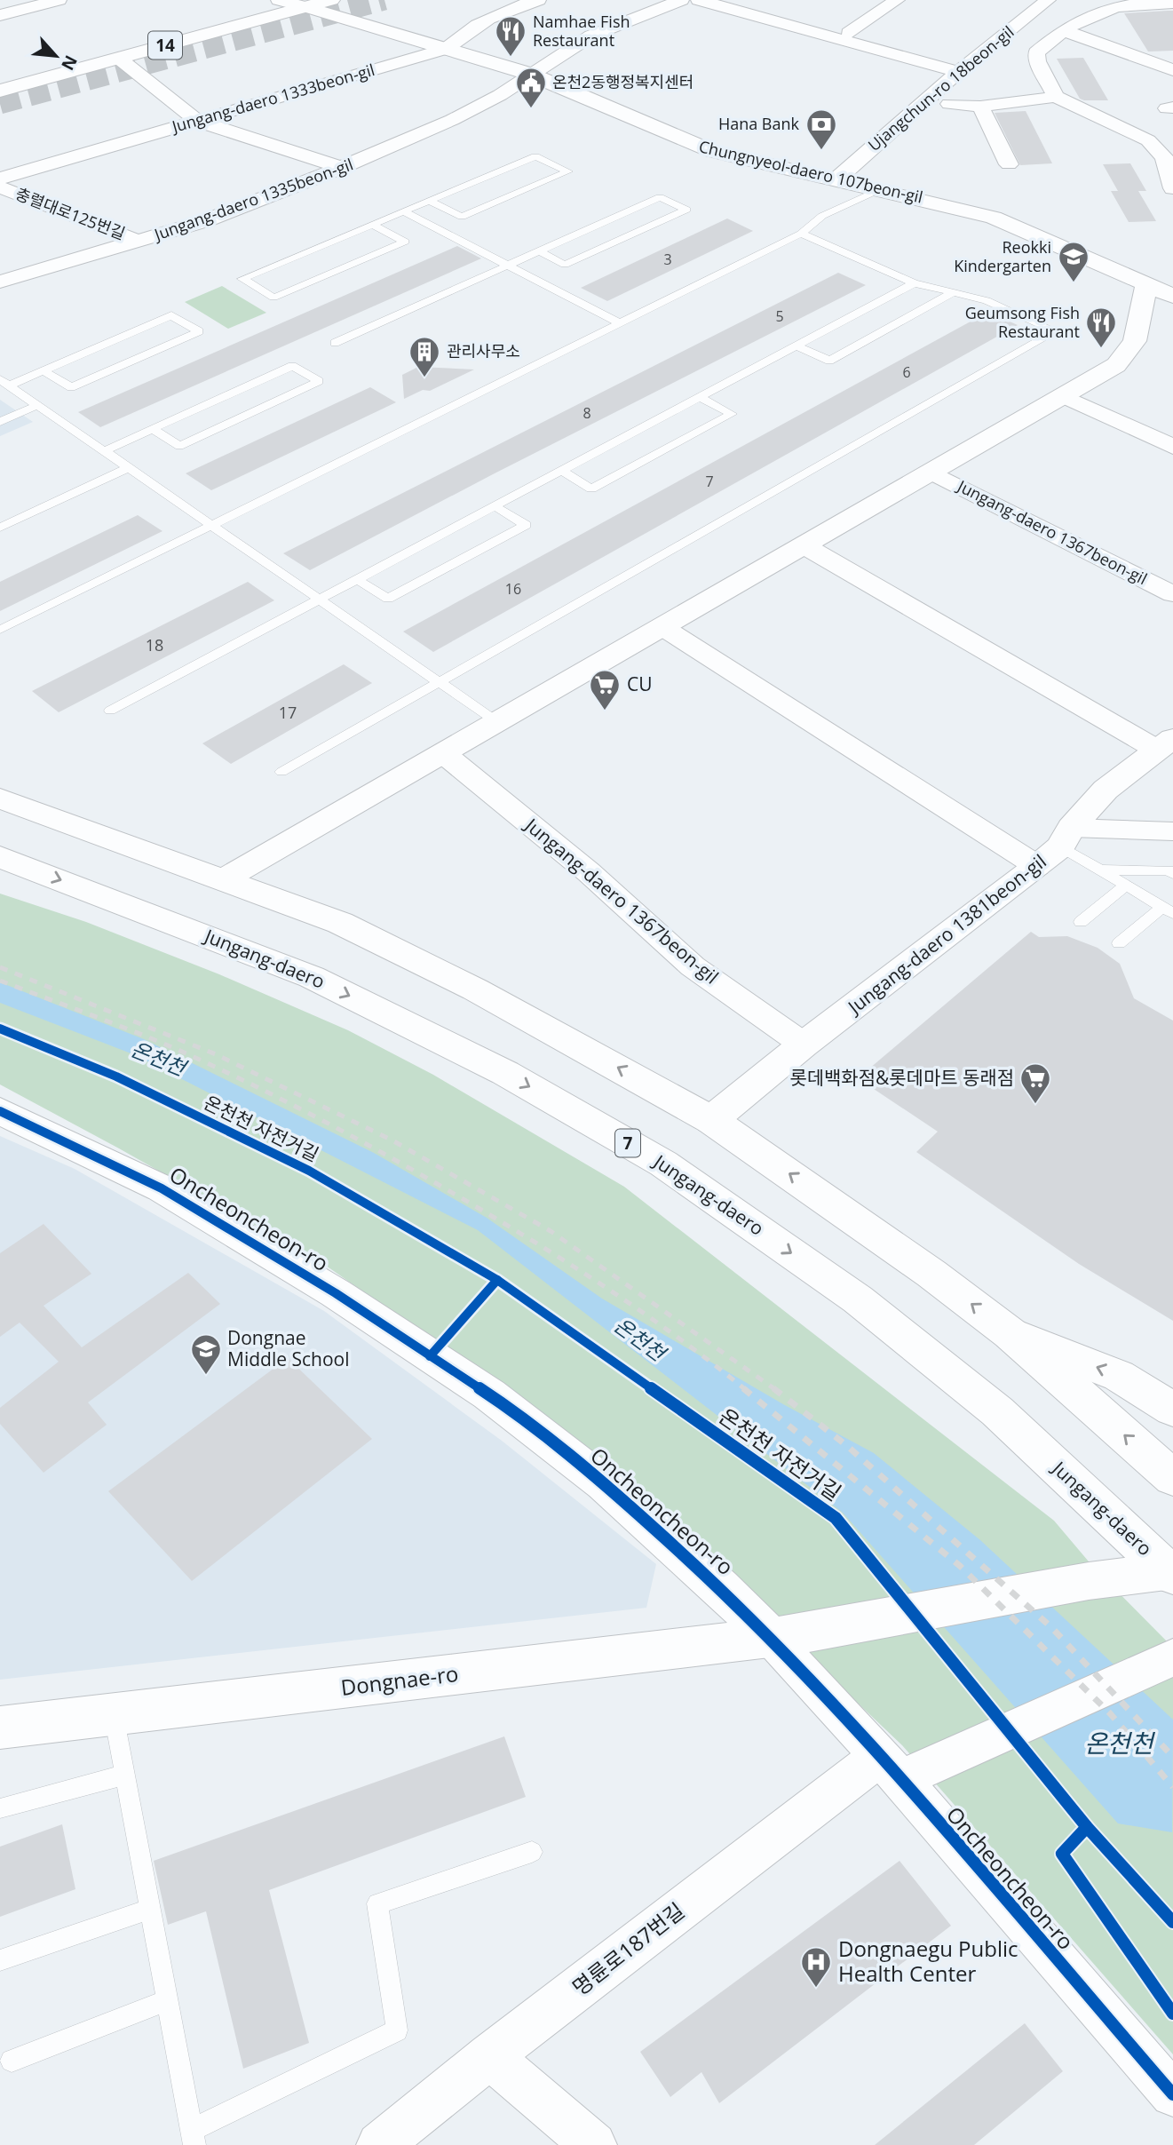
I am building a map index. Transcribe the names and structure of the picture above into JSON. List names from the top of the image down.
{
  "streets": {
    "street": [
      "14",
      "Ujangchun-ro 18beon-gil",
      "Jungang-daero 1333beon-gil",
      "Chungnyeol-daero 107beon-gil",
      "Jungang-daero 1335beon-gil",
      "충렬대로125번길",
      "Jungang-daero 1367beon-gil",
      "Jungang-daero 1381beon-gil",
      "Jungang-daero",
      "7",
      "Oncheoncheon-ro",
      "Dongnae-ro",
      "명륜로187번길"
    ],
    "cycle path": ["온천천 자전거길"]
  },
  "crossings": [
    ["14", "Chungnyeol-daero 107beon-gil"],
    ["Ujangchun-ro 18beon-gil", "Chungnyeol-daero 107beon-gil"],
    ["Jungang-daero 1333beon-gil", "Chungnyeol-daero 107beon-gil"],
    ["Chungnyeol-daero 107beon-gil", "Jungang-daero 1335beon-gil"],
    ["Chungnyeol-daero 107beon-gil", "Jungang-daero 1367beon-gil"],
    ["Jungang-daero 1335beon-gil", "충렬대로125번길"],
    ["Jungang-daero 1367beon-gil", "Jungang-daero 1381beon-gil"],
    ["Jungang-daero", "Dongnae-ro"],
    ["Oncheoncheon-ro", "Dongnae-ro"],
    ["Oncheoncheon-ro", "명륜로187번길"]
  ],
  "water": ["온천천"],
  "places": {
    "restaurant": ["Namhae Fish Restaurant", "Geumsong Fish Restaurant"],
    "public building": ["온천2동행정복지센터"],
    "bank": ["Hana Bank"],
    "school or university": ["Reokki Kindergarten", "Dongnae Middle School"],
    "building": ["관리사무소"],
    "supermarket": ["CU", "롯데백화점&롯데마트 동래점"],
    "hospital": ["Dongnaegu Public Health Center"]
  },
  "house_numbers": [
    "3",
    "5",
    "6",
    "8",
    "7",
    "16",
    "18",
    "17"
  ],
  "north": "bottom right"
}
